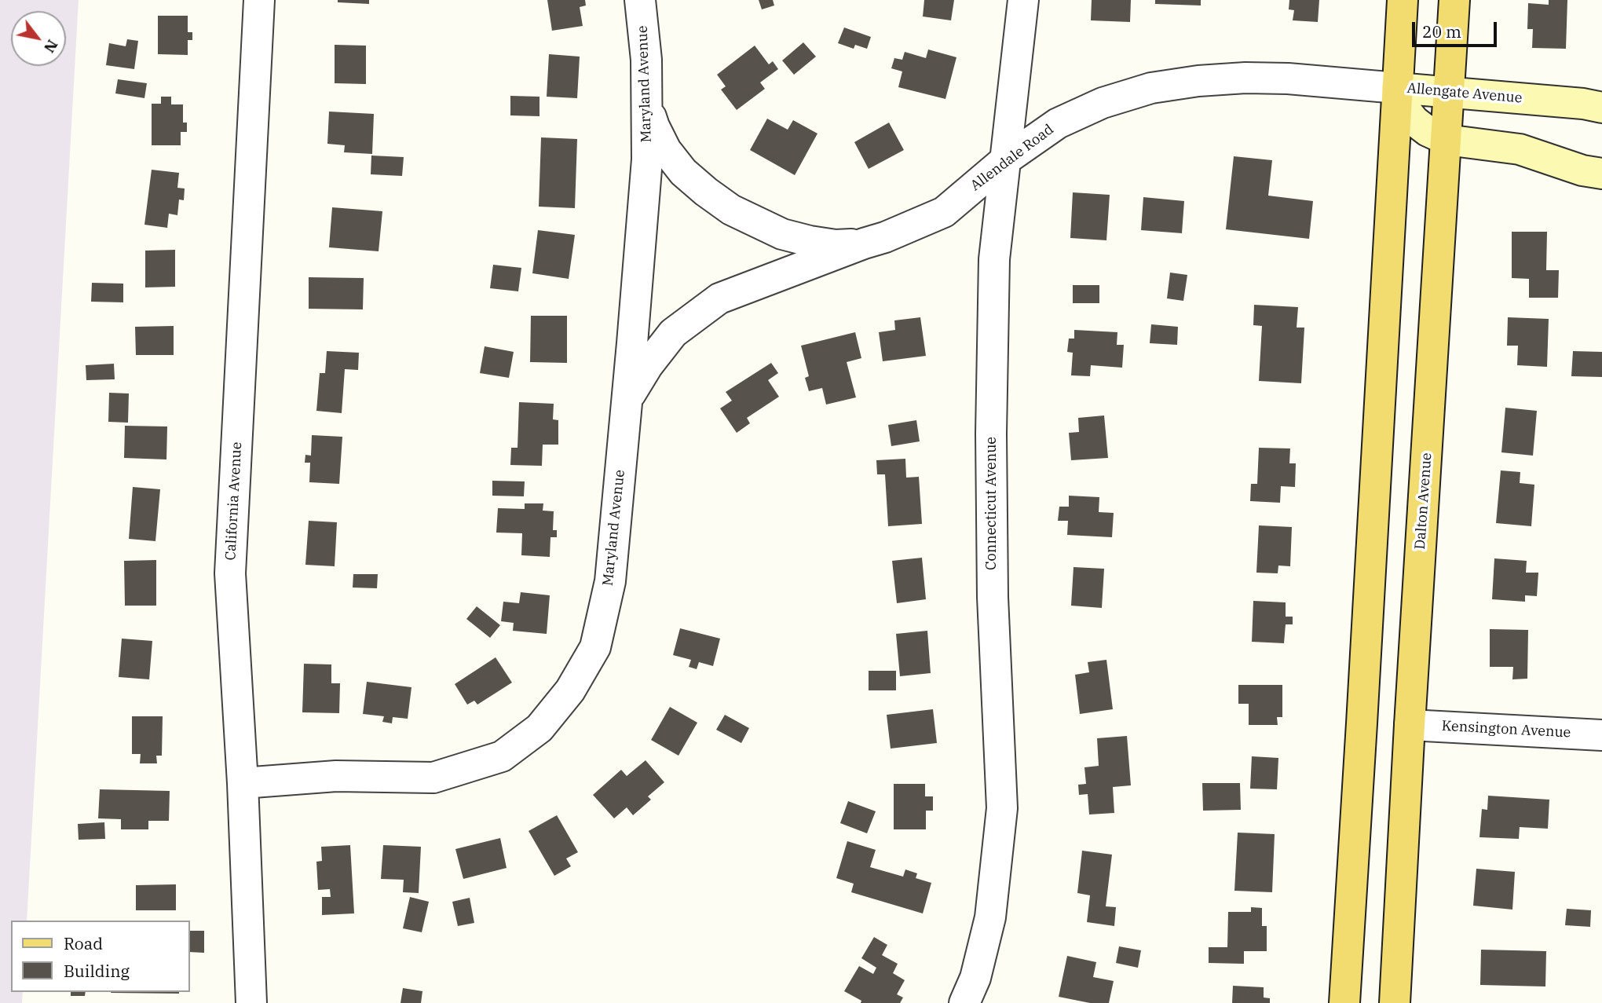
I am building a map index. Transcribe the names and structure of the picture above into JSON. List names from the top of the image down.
{
  "streets": {
    "main road": ["Dalton Avenue"],
    "street": [
      "Maryland Avenue",
      "Allengate Avenue",
      "Allendale Road",
      "California Avenue",
      "Connecticut Avenue",
      "Kensington Avenue"
    ]
  },
  "crossings": [
    ["Maryland Avenue", "Allendale Road"],
    ["Maryland Avenue", "California Avenue"],
    ["Allengate Avenue", "Allendale Road"],
    ["Allengate Avenue", "Dalton Avenue"],
    ["Allendale Road", "Connecticut Avenue"],
    ["Dalton Avenue", "Kensington Avenue"]
  ],
  "legend": ["Road", "Building"],
  "scale_bar": "20 m",
  "north": "bottom right"
}
